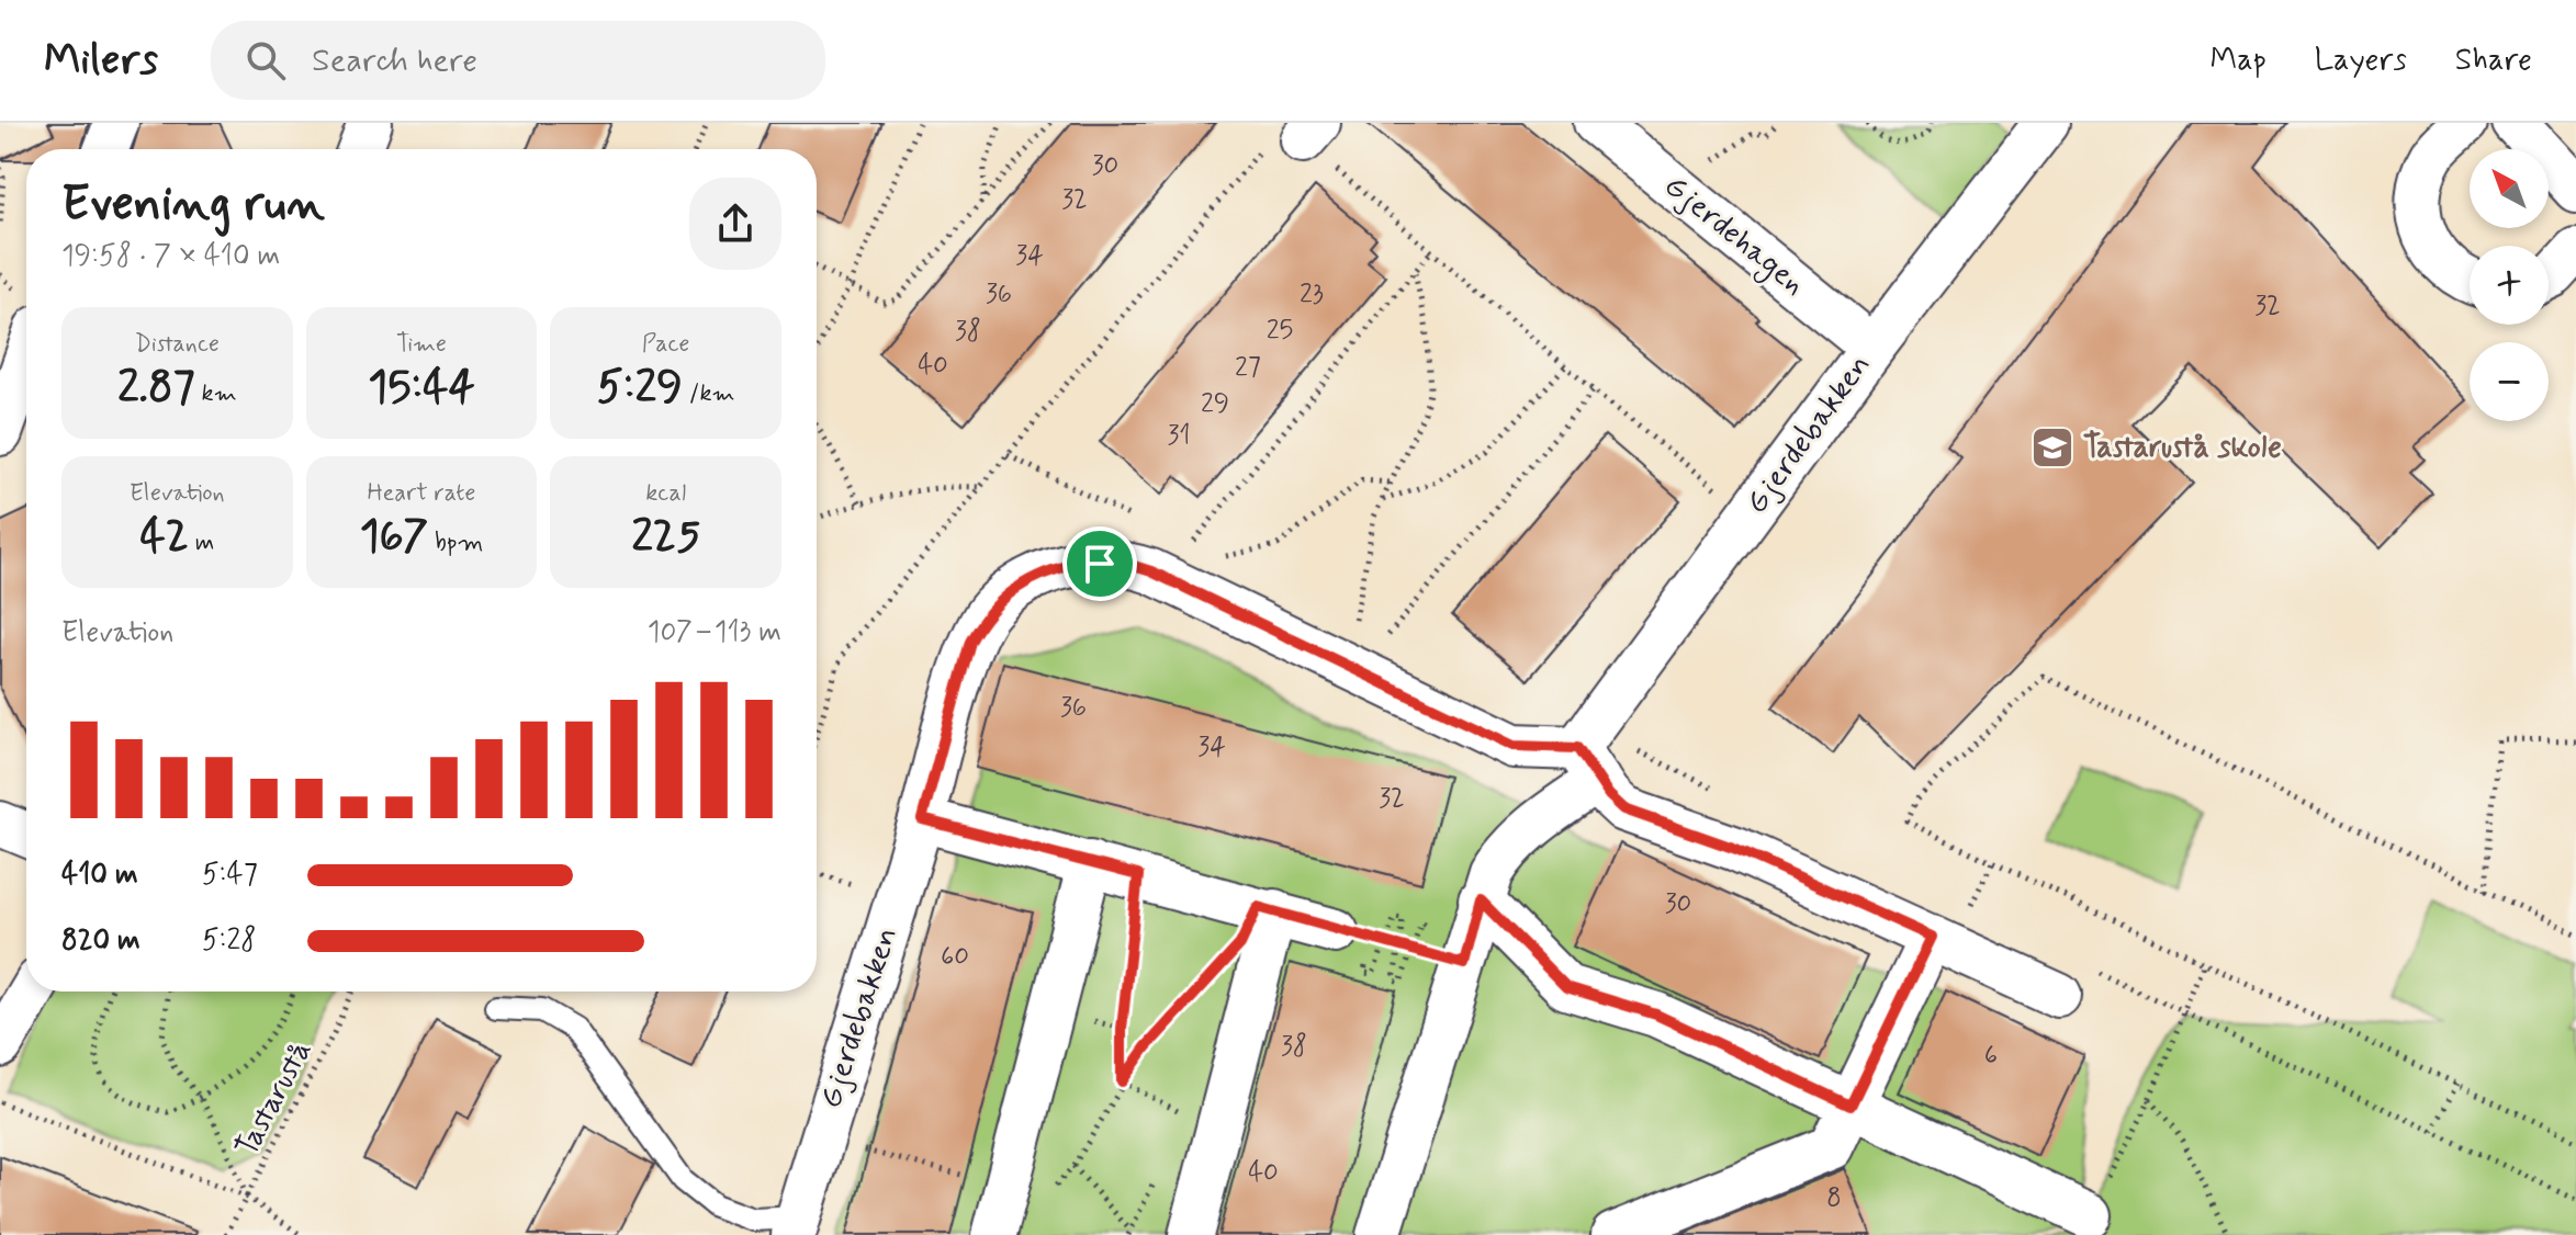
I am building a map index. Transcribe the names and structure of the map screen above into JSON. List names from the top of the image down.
{
  "streets": {
    "street": ["Gjerdehagen", "Gjerdebakken"],
    "path": ["Tastarustå"]
  },
  "crossings": [
    ["Gjerdehagen", "Gjerdebakken"]
  ],
  "places": {
    "school or university": ["Tastarustå skole"]
  },
  "house_numbers": [
    "30",
    "32",
    "34",
    "36",
    "23",
    "32",
    "25",
    "38",
    "40",
    "27",
    "29",
    "31",
    "36",
    "34",
    "32",
    "30",
    "60",
    "38",
    "6",
    "40",
    "8"
  ],
  "north": "top left",
  "page": {
    "header": "Milers",
    "search": "Search here",
    "nav": ["Map", "Layers", "Share"],
    "map_buttons": ["+", "−"],
    "heading": ["Evening run", "19:58 · 7 × 410 m"],
    "stats": [
      ["Distance", "2.87 km"],
      ["Time", "15:44"],
      ["Pace", "5:29 /km"],
      ["Elevation", "42 m"],
      ["Heart rate", "167 bpm"],
      ["kcal", "225"]
    ],
    "chart": ["Elevation", "107–113 m"],
    "list": [
      {
        "name": "410 m",
        "note": "5:47"
      },
      {
        "name": "820 m",
        "note": "5:28"
      }
    ]
  }
}
